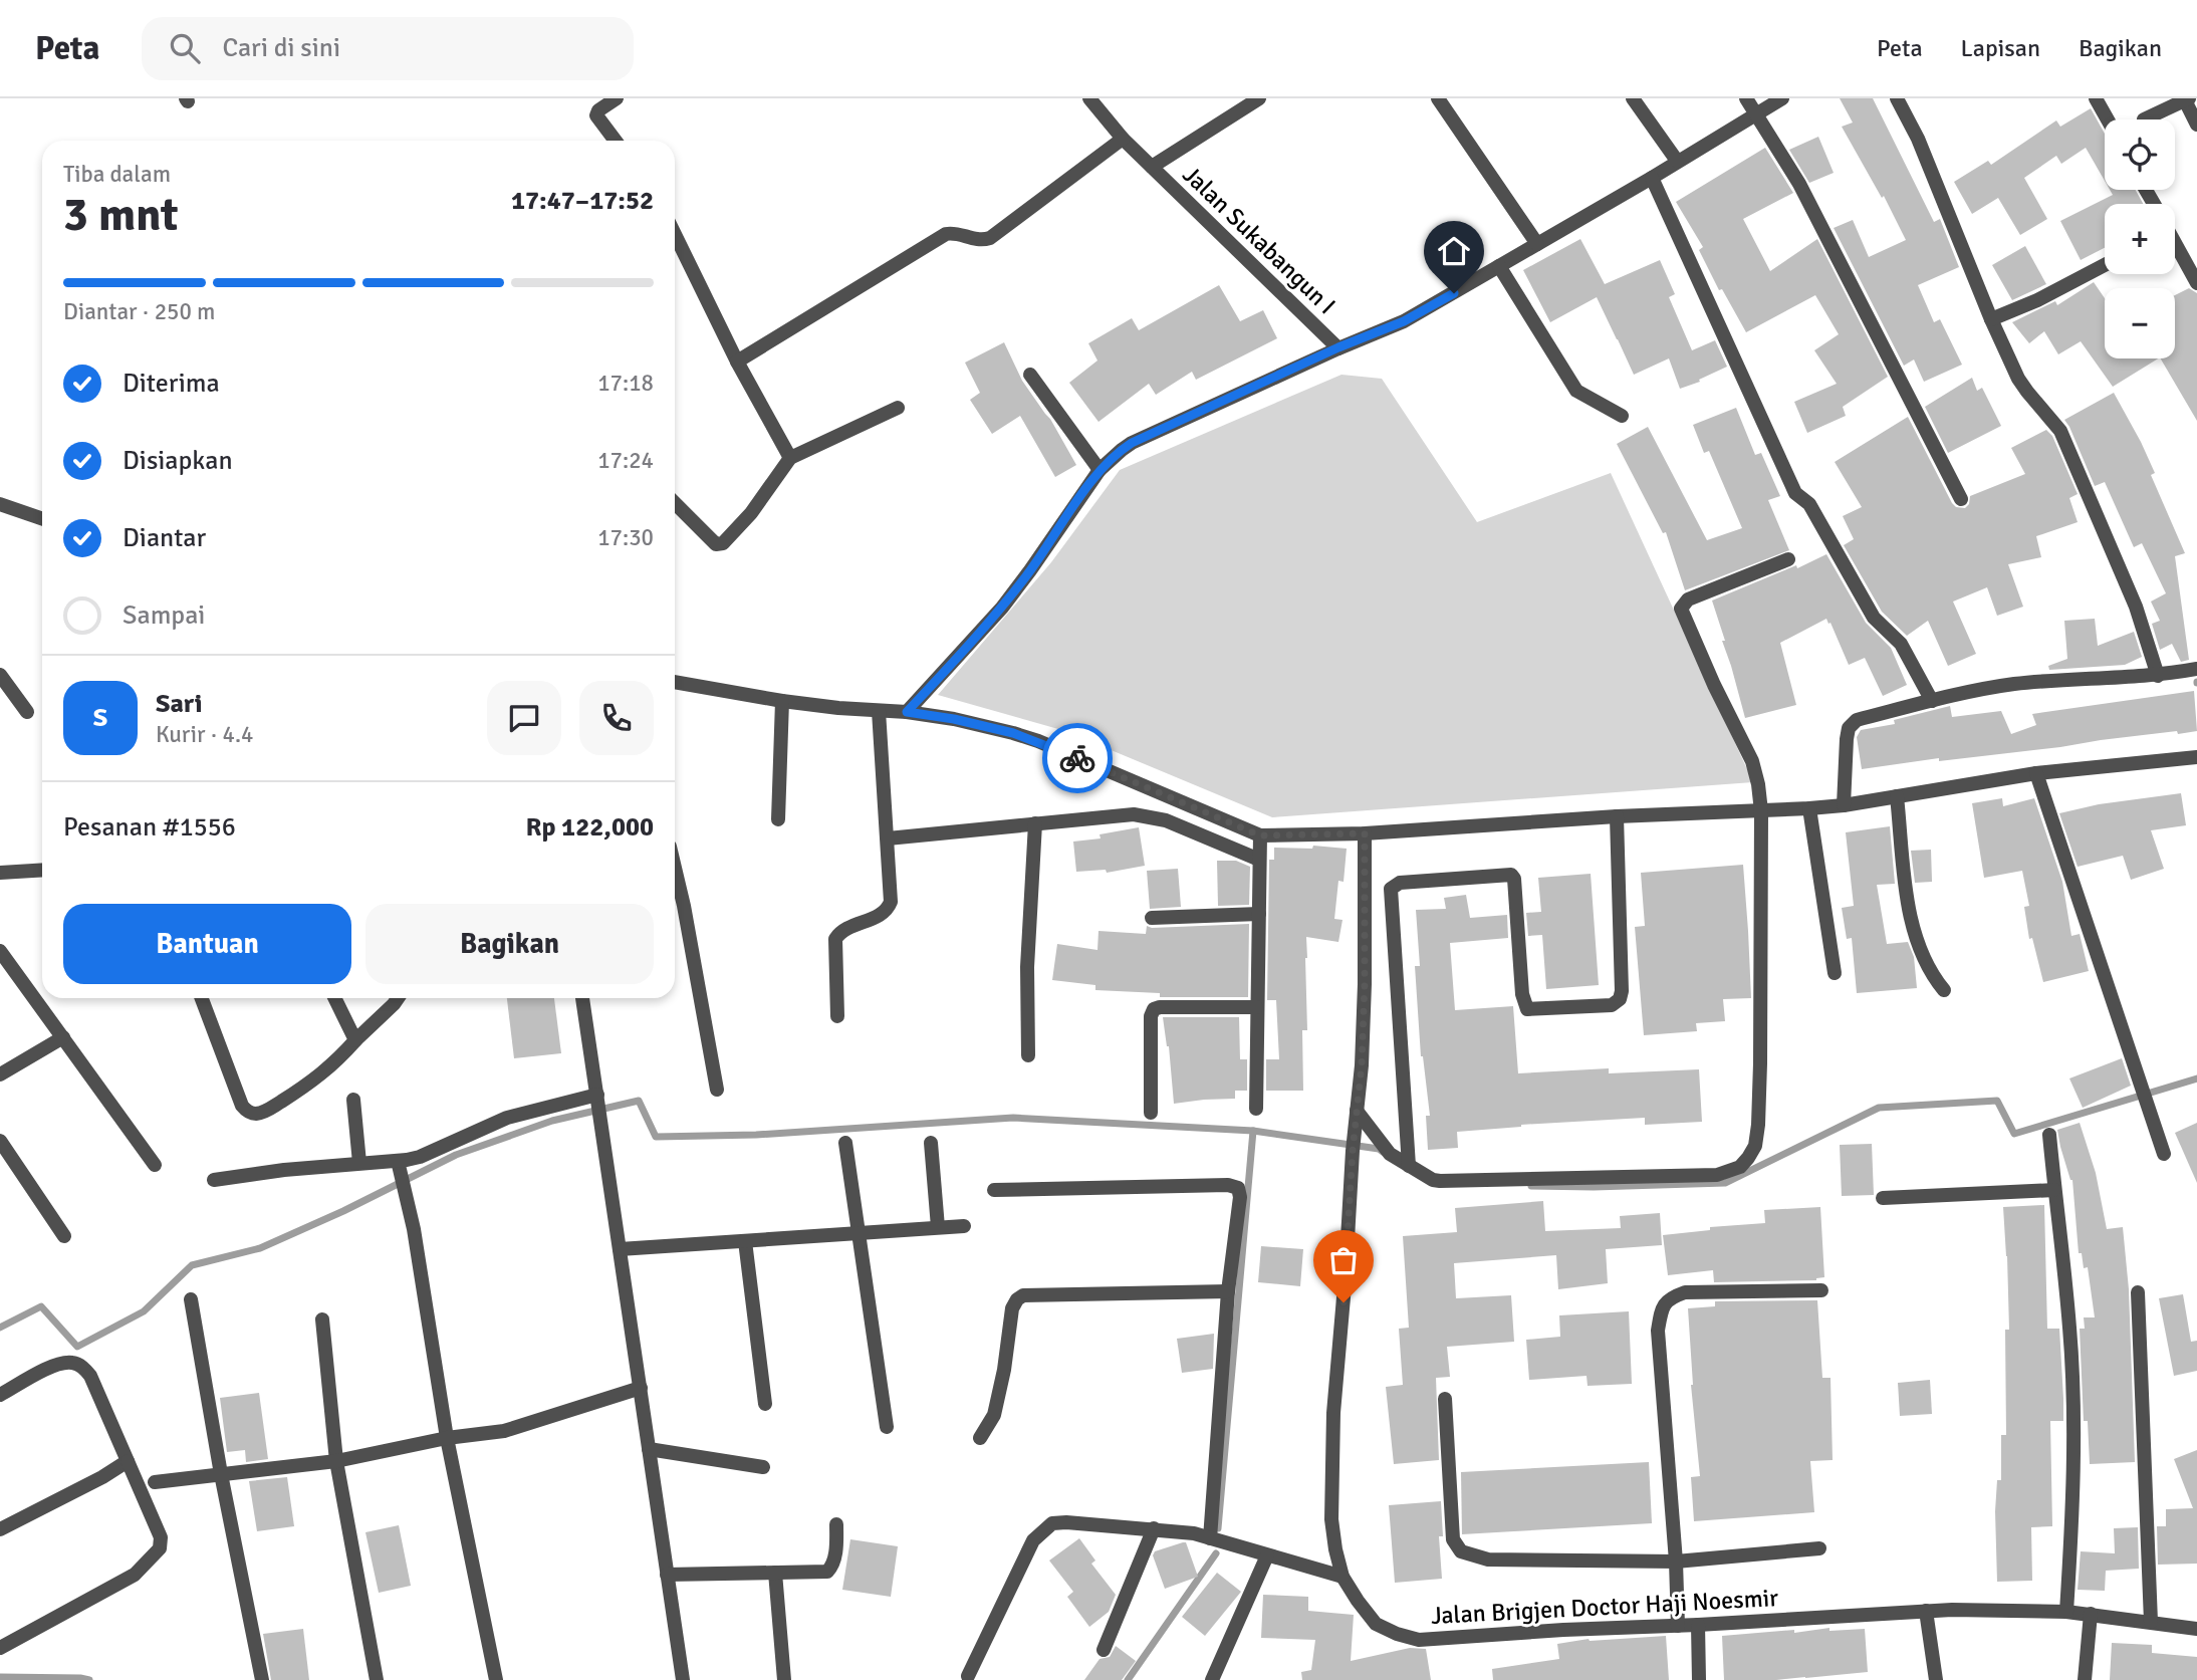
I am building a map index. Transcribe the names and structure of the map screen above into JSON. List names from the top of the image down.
{
  "streets": {
    "street": ["Jalan Sukabangun I", "Jalan Brigjen Doctor Haji Noesmir"]
  },
  "page": {
    "header": "Peta",
    "search": "Cari di sini",
    "nav": ["Peta", "Lapisan", "Bagikan"],
    "map_buttons": ["+", "−"],
    "heading": ["3 mnt", "Tiba dalam", "17:47–17:52"],
    "panel": [
      "Sari",
      "Kurir · 4.4",
      "Pesanan #1556",
      "Rp 122,000"
    ],
    "bar": "Diantar · 250 m",
    "list": [
      ["Diterima", "17:18"],
      ["Disiapkan", "17:24"],
      ["Diantar", "17:30"],
      "Sampai"
    ],
    "round": "S",
    "buttons": ["Bantuan", "Bagikan"]
  }
}
